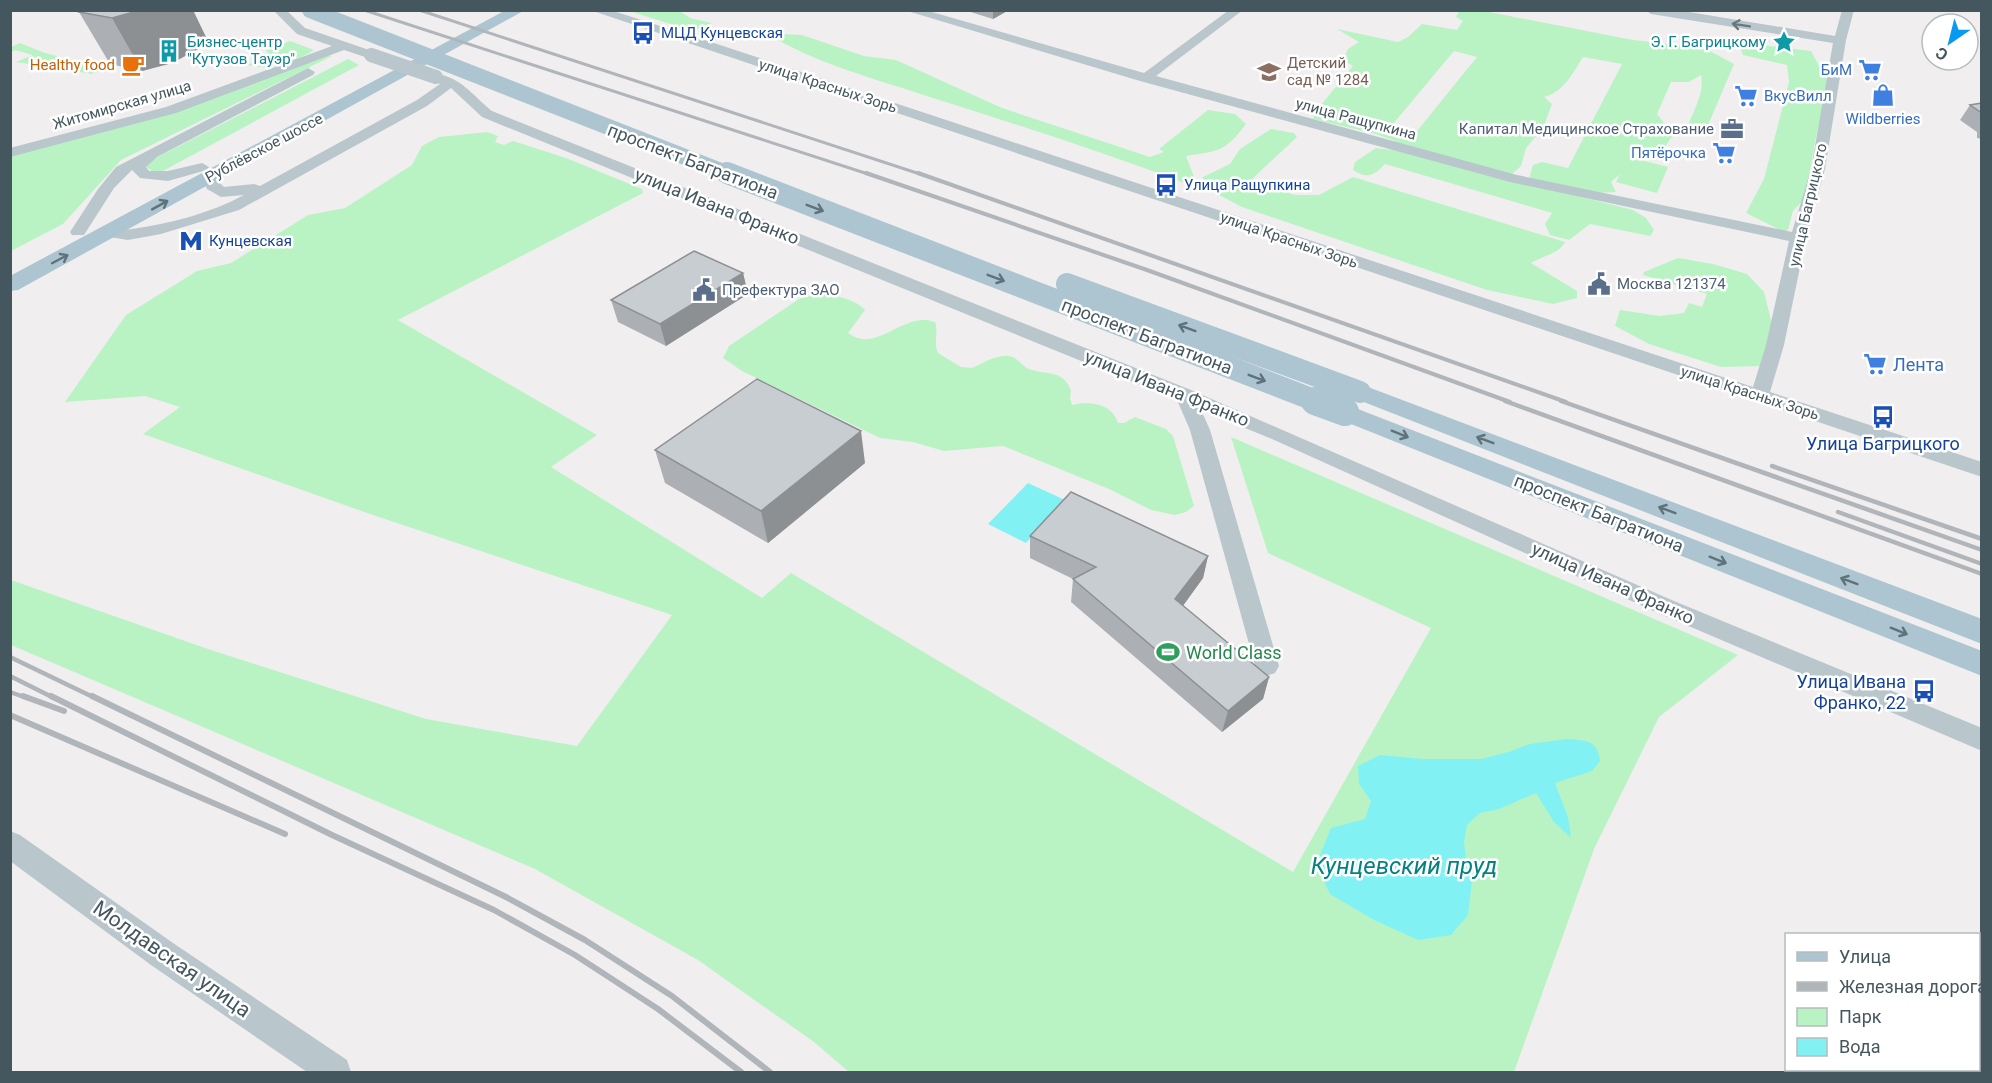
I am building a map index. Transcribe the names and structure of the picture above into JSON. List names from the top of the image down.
{
  "streets": {
    "main road": ["Рублёвское шоссе", "проспект Багратиона"],
    "street": [
      "улица Красных Зорь",
      "Житомирская улица",
      "улица Ращупкина",
      "улица Багрицкого",
      "улица Ивана Франко",
      "Молдавская улица"
    ]
  },
  "crossings": [
    ["улица Красных Зорь", "улица Багрицкого"],
    ["Житомирская улица", "улица Ивана Франко"],
    ["улица Ращупкина", "улица Багрицкого"]
  ],
  "water": ["Кунцевский пруд"],
  "places": {
    "bus stop": [
      "МЦД Кунцевская",
      "Улица Ращупкина",
      "Улица Багрицкого",
      "Улица Ивана Франко, 22"
    ],
    "place": ["Э. Г. Багрицкому"],
    "building": ["Бизнес-центр \"Кутузов Тауэр\""],
    "cafe": ["Healthy food"],
    "supermarket": [
      "БиМ",
      "ВкусВилл",
      "Пятёрочка",
      "Лента"
    ],
    "school or university": ["Детский сад № 1284"],
    "shop": ["Wildberries"],
    "office": ["Капитал Медицинское Страхование"],
    "metro station": ["Кунцевская"],
    "public building": ["Москва 121374", "Префектура ЗАО"],
    "sports": ["World Class"]
  },
  "legend": [
    "Улица",
    "Железная дорога",
    "Парк",
    "Вода"
  ],
  "north": "bottom left"
}
